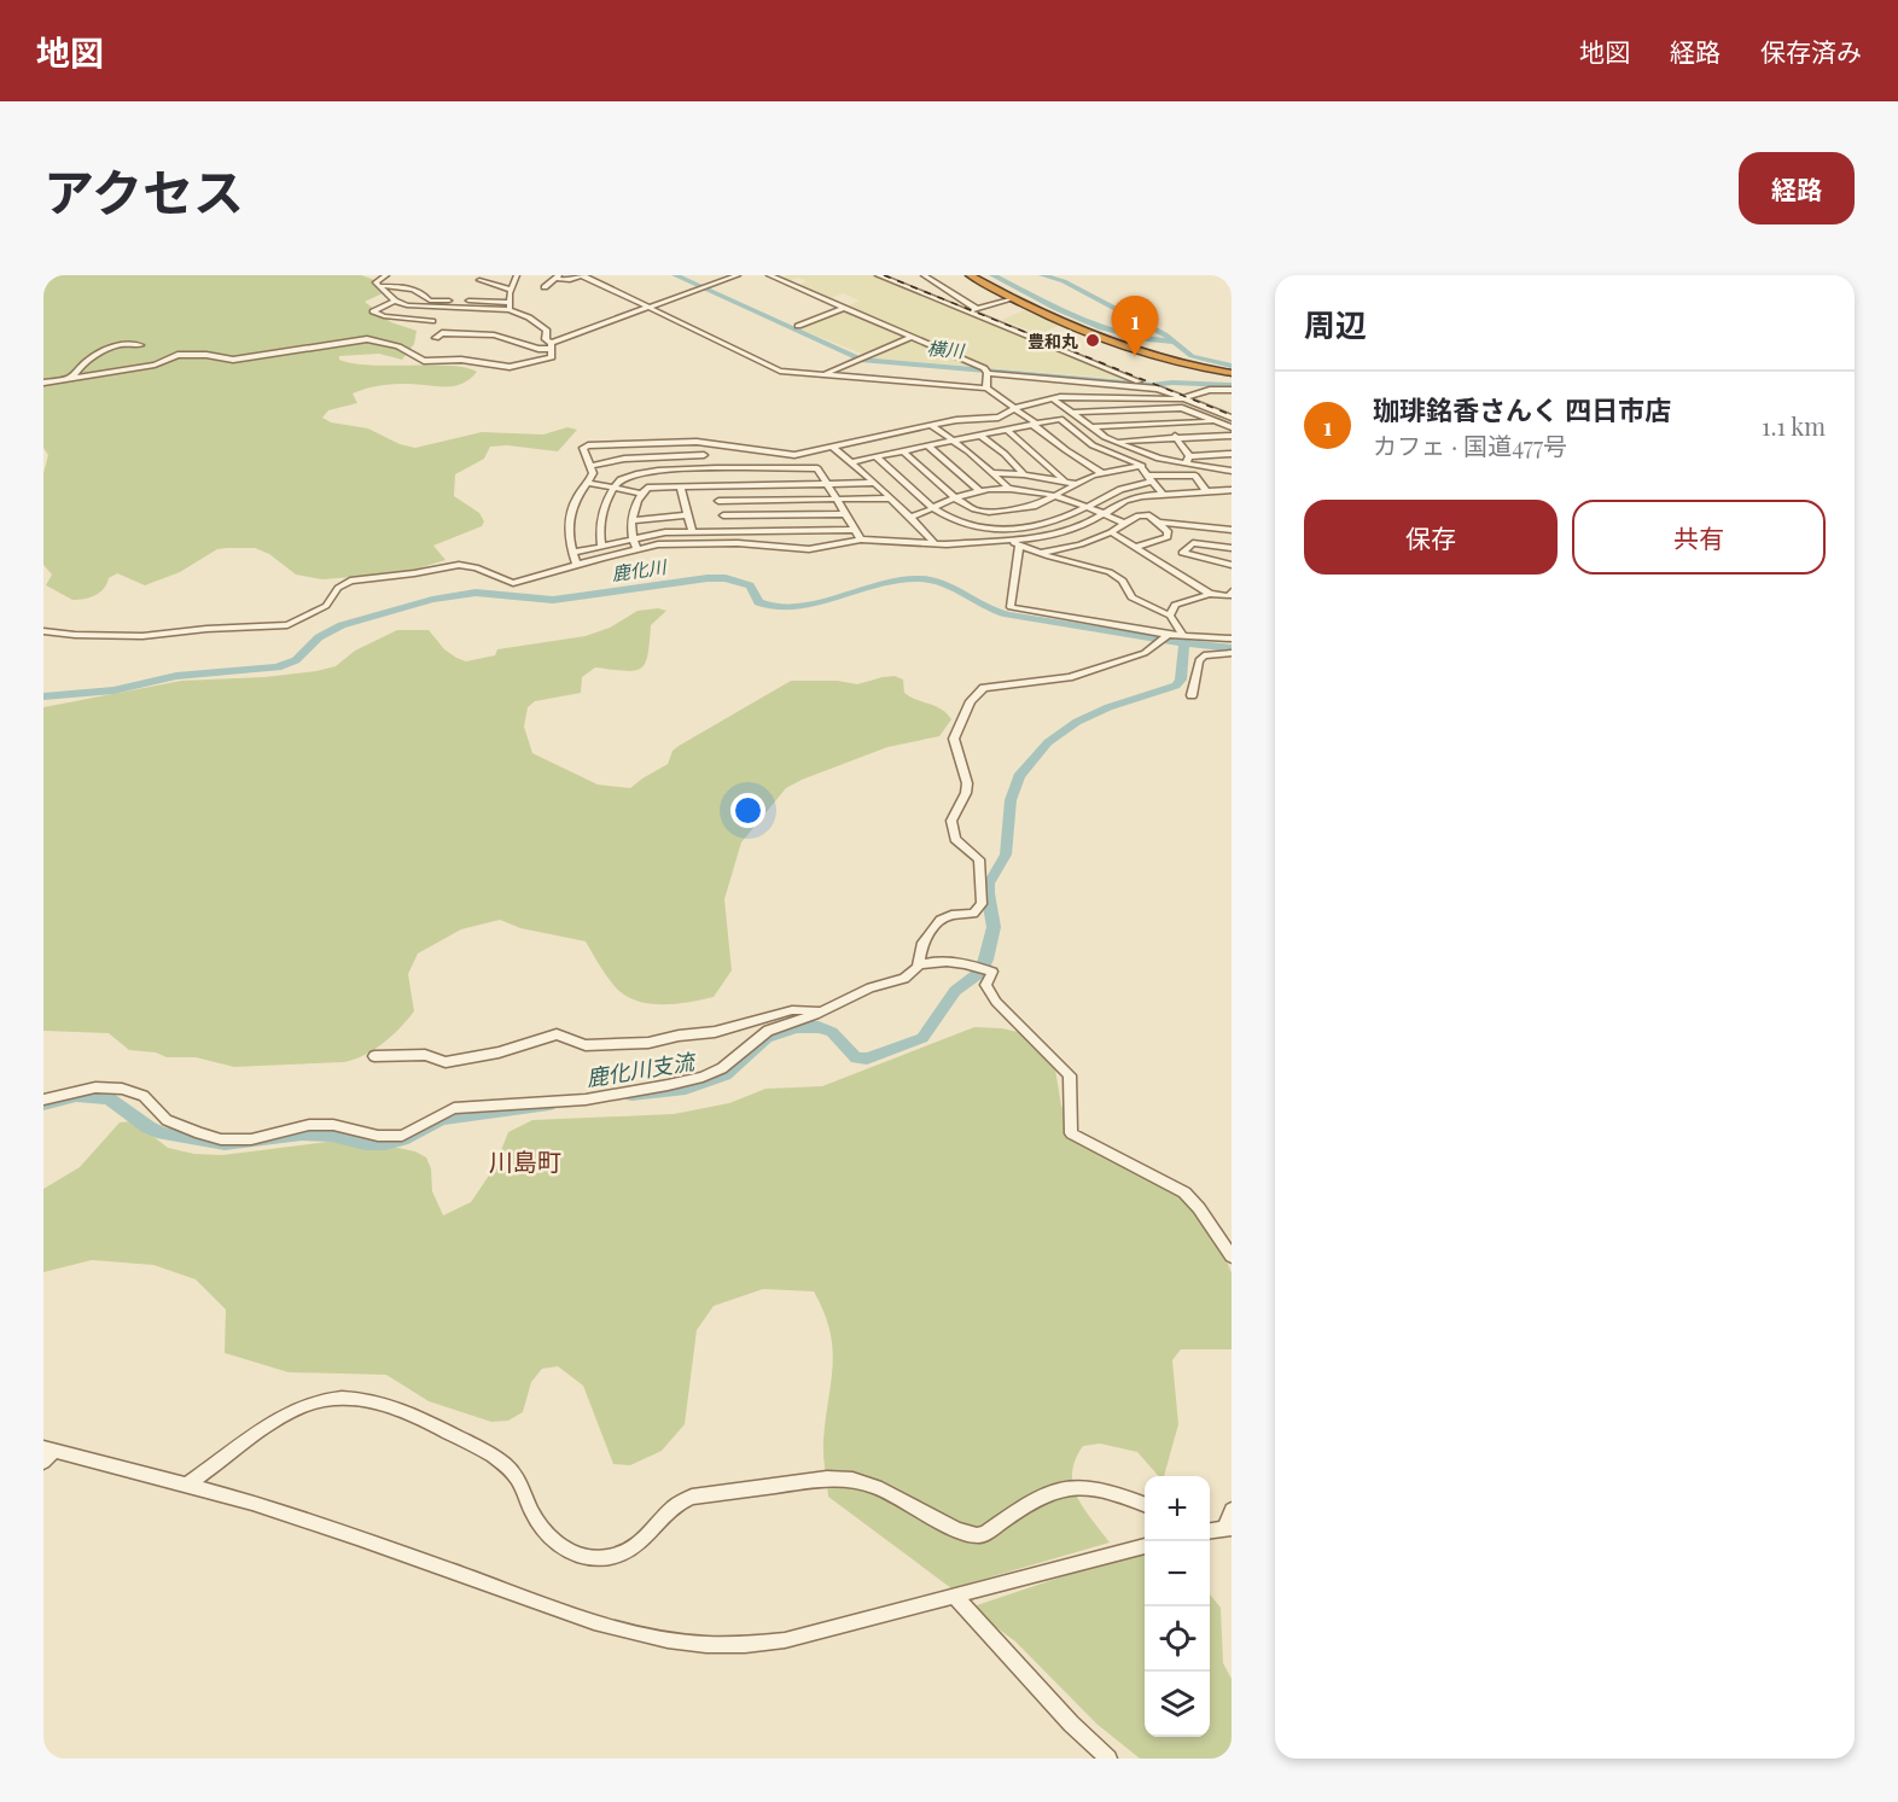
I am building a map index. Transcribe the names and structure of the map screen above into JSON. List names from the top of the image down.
{
  "districts": ["川島町"],
  "water": ["横川", "鹿化川", "鹿化川支流"],
  "places": ["豊和丸"],
  "page": {
    "header": "地図",
    "nav": ["地図", "経路", "保存済み"],
    "title": "アクセス",
    "buttons": [
      "経路",
      ["保存", "共有"]
    ],
    "heading": "周辺",
    "pins": "1",
    "list": [
      {
        "mark": "1",
        "name": "珈琲銘香さんく 四日市店",
        "note": "カフェ · 国道477号",
        "value": "1.1 km"
      }
    ],
    "map_buttons": ["+", "−"]
  }
}
